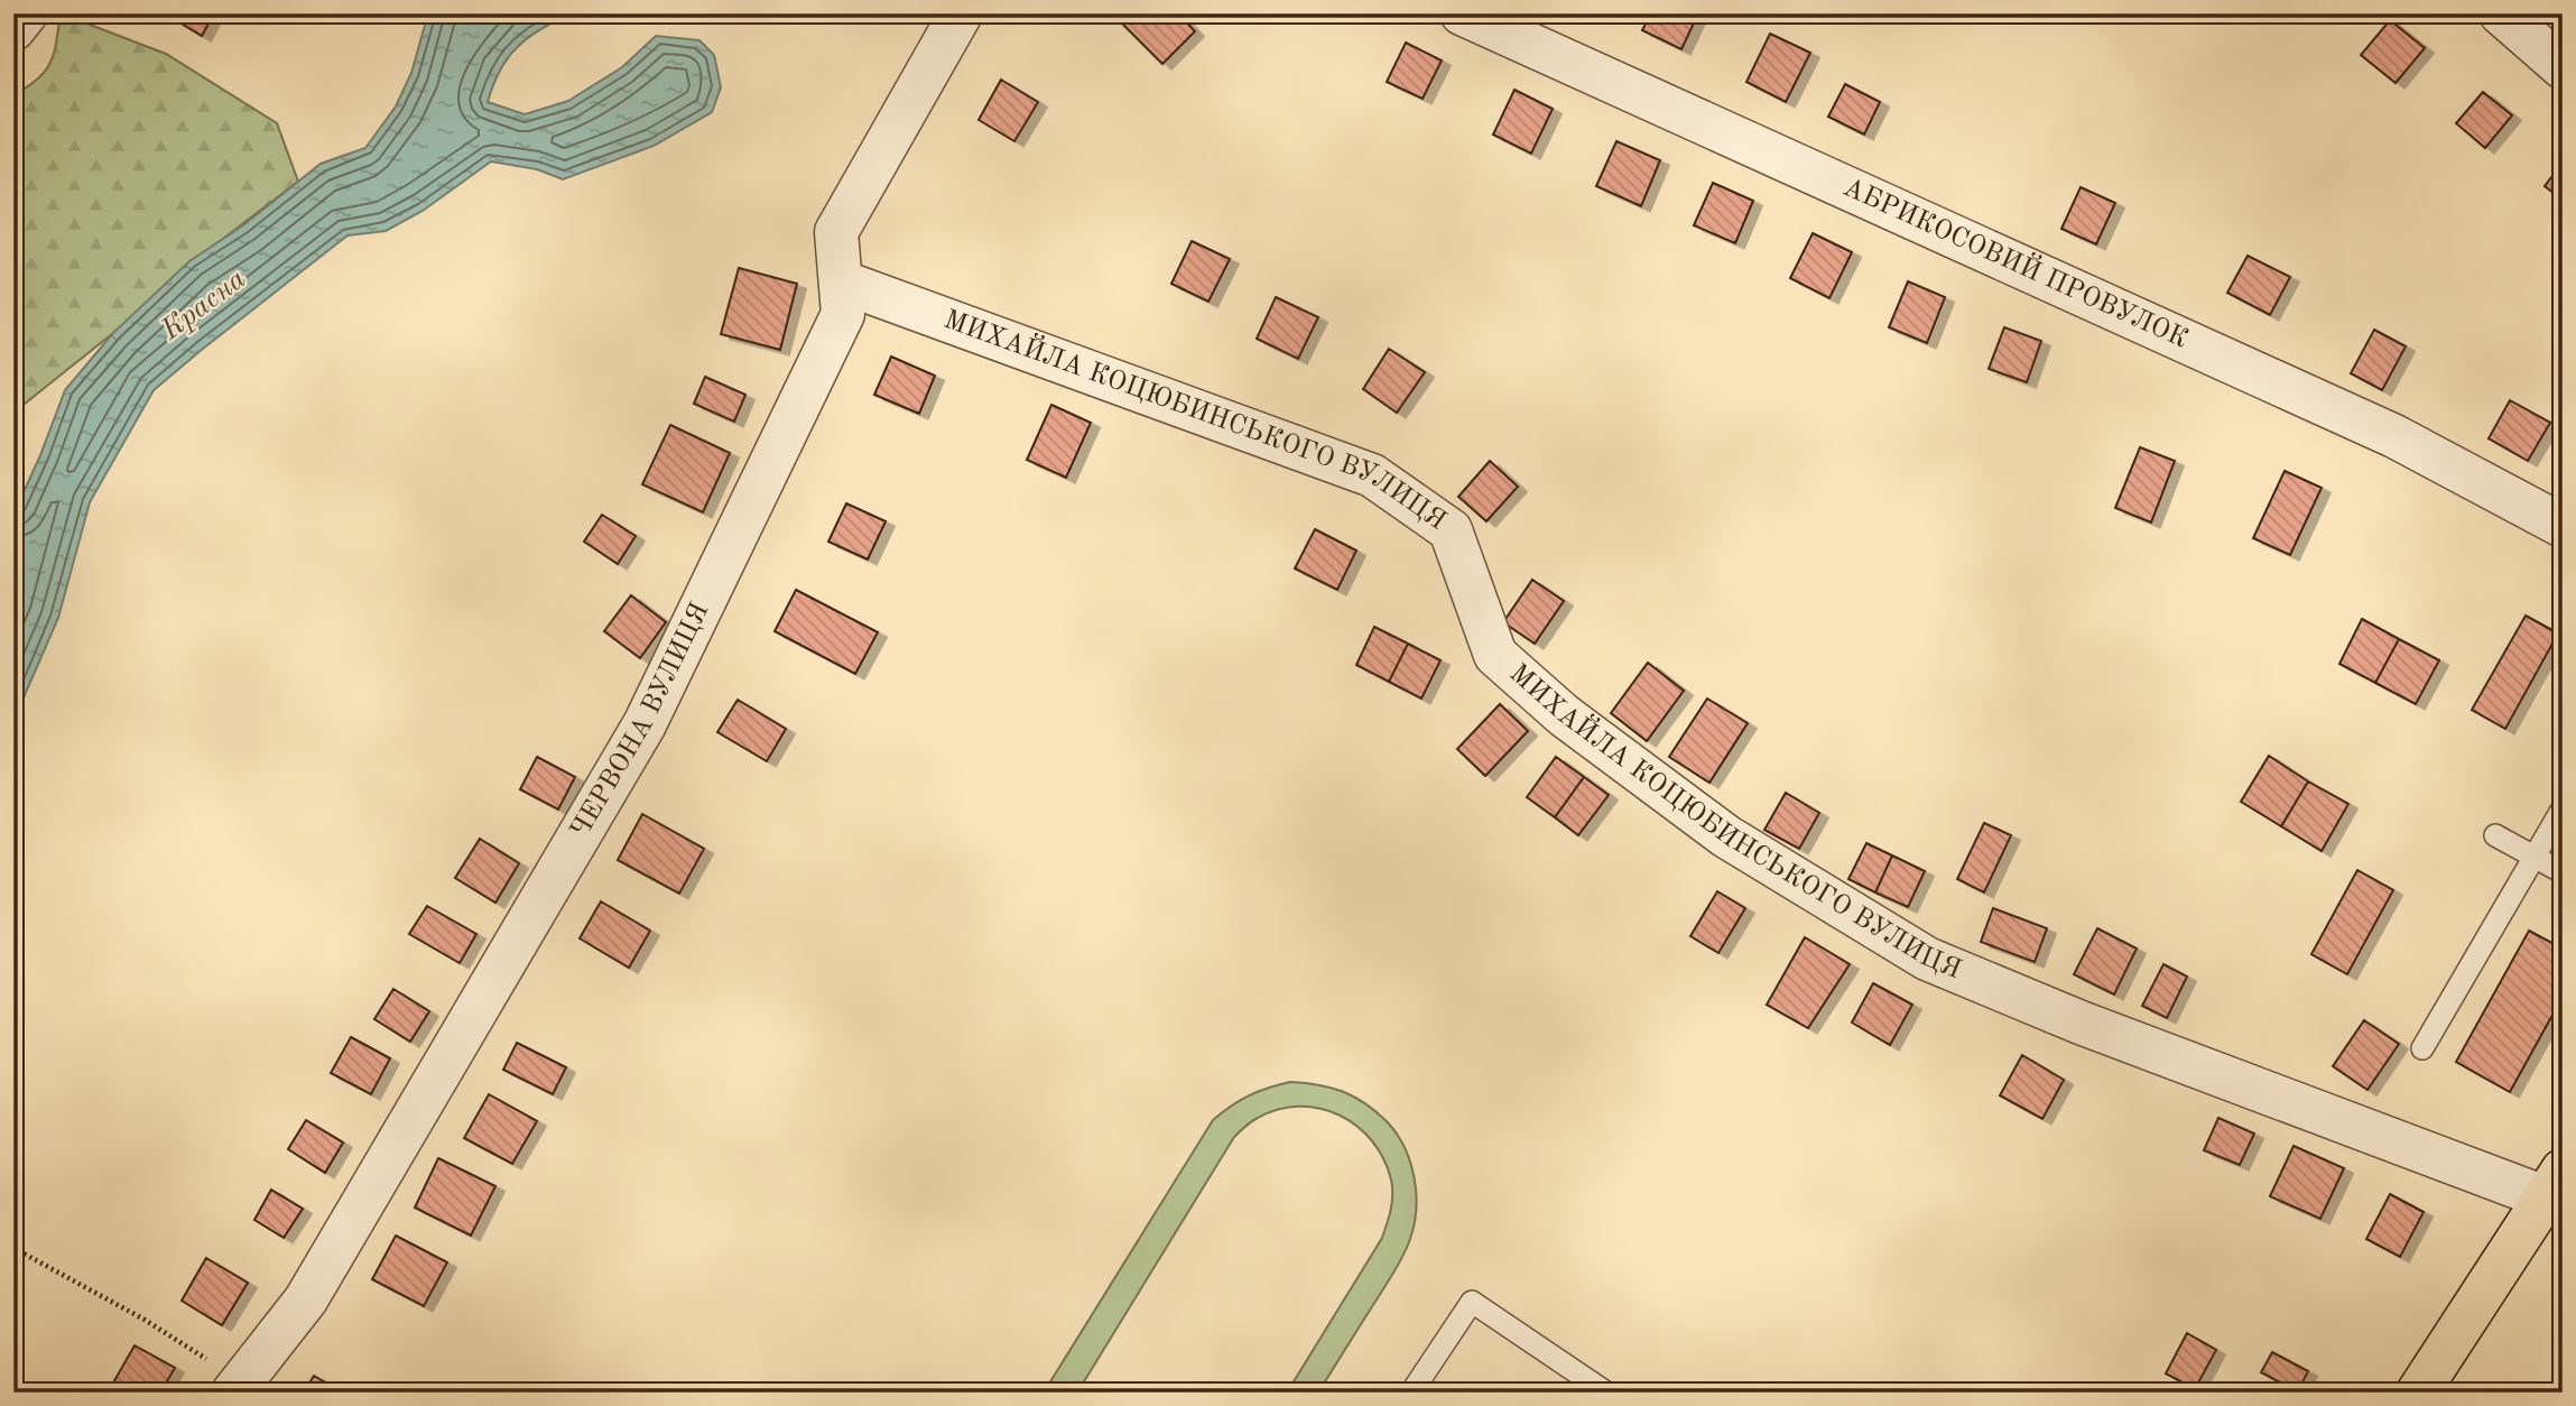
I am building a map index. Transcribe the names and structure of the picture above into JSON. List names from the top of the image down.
{
  "streets": {
    "street": ["АБРИКОСОВИЙ ПРОВУЛОК", "МИХАЙЛА КОЦЮБИНСЬКОГО ВУЛИЦЯ", "ЧЕРВОНА ВУЛИЦЯ"]
  },
  "crossings": [
    ["МИХАЙЛА КОЦЮБИНСЬКОГО ВУЛИЦЯ", "ЧЕРВОНА ВУЛИЦЯ"]
  ],
  "water": ["Красна"]
}
